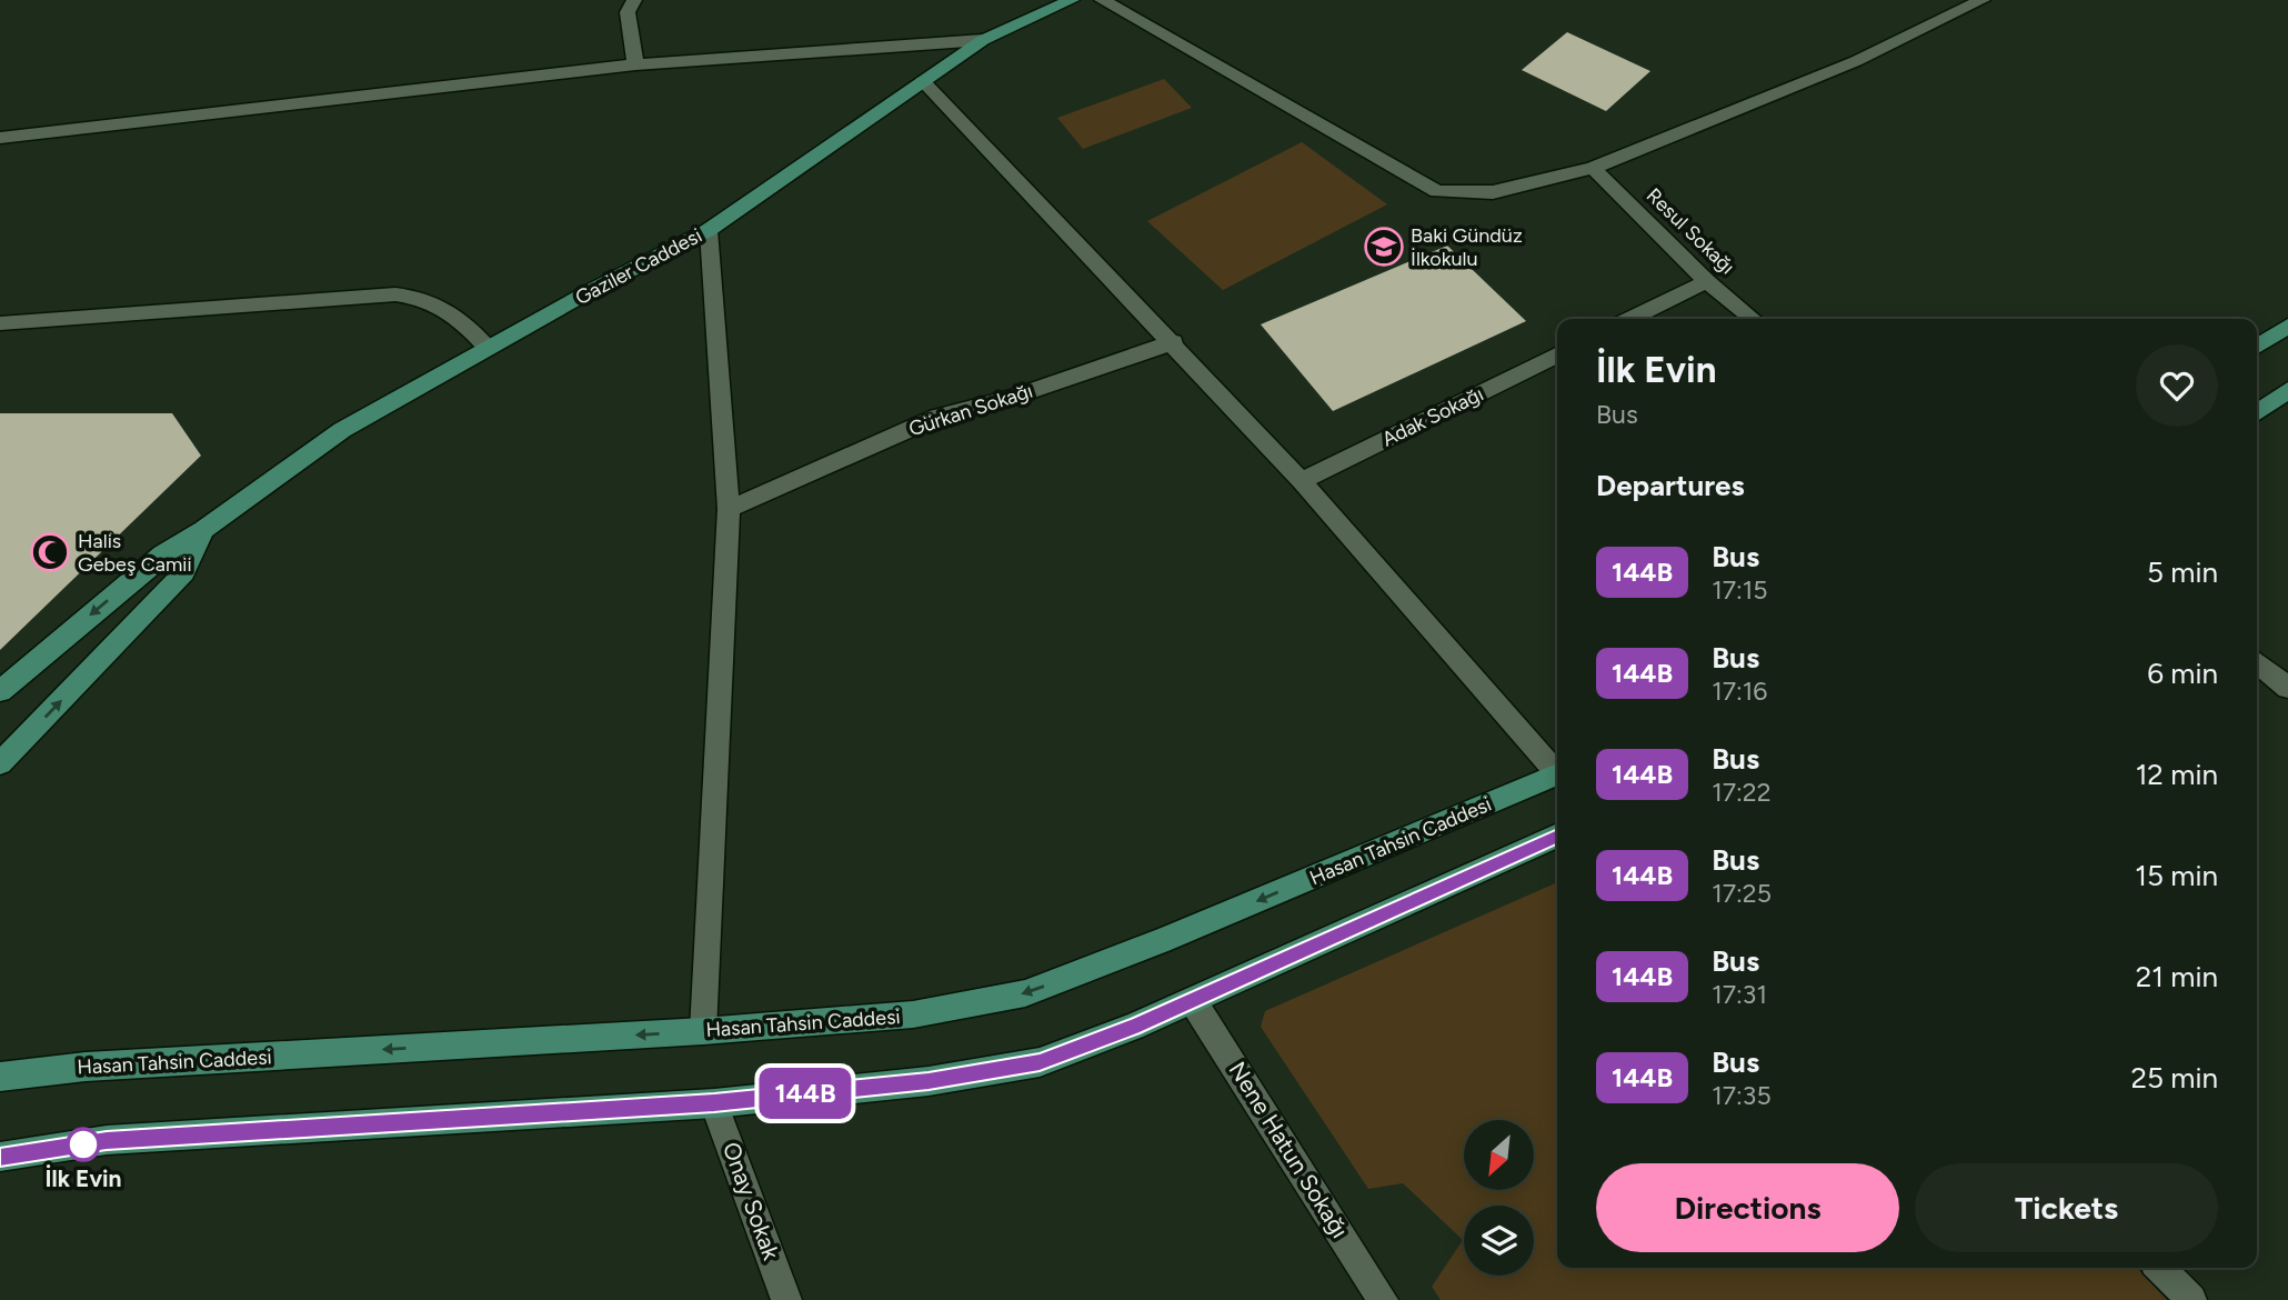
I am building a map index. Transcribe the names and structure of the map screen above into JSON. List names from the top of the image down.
{
  "streets": {
    "main road": ["Gaziler Caddesi", "Hasan Tahsin Caddesi"],
    "street": [
      "Resul Sokağı",
      "Gürkan Sokağı",
      "Adak Sokağı",
      "Nene Hatun Sokağı",
      "Onay Sokak"
    ]
  },
  "places": {
    "school or university": ["Baki Gündüz İlkokulu"],
    "mosque": ["Halis Gebeş Camii"],
    "other": ["İlk Evin"]
  },
  "lines": ["bus line 144B"],
  "north": "bottom left",
  "page": {
    "on_map": "144B",
    "heading": [
      ["İlk Evin", "Bus"],
      "Departures"
    ],
    "list": [
      {
        "mark": "144B",
        "name": "Bus",
        "note": "17:15",
        "value": "5 min"
      },
      {
        "mark": "144B",
        "name": "Bus",
        "note": "17:16",
        "value": "6 min"
      },
      {
        "mark": "144B",
        "name": "Bus",
        "note": "17:22",
        "value": "12 min"
      },
      {
        "mark": "144B",
        "name": "Bus",
        "note": "17:25",
        "value": "15 min"
      },
      {
        "mark": "144B",
        "name": "Bus",
        "note": "17:31",
        "value": "21 min"
      },
      {
        "mark": "144B",
        "name": "Bus",
        "note": "17:35",
        "value": "25 min"
      }
    ],
    "buttons": ["Directions", "Tickets"]
  }
}
